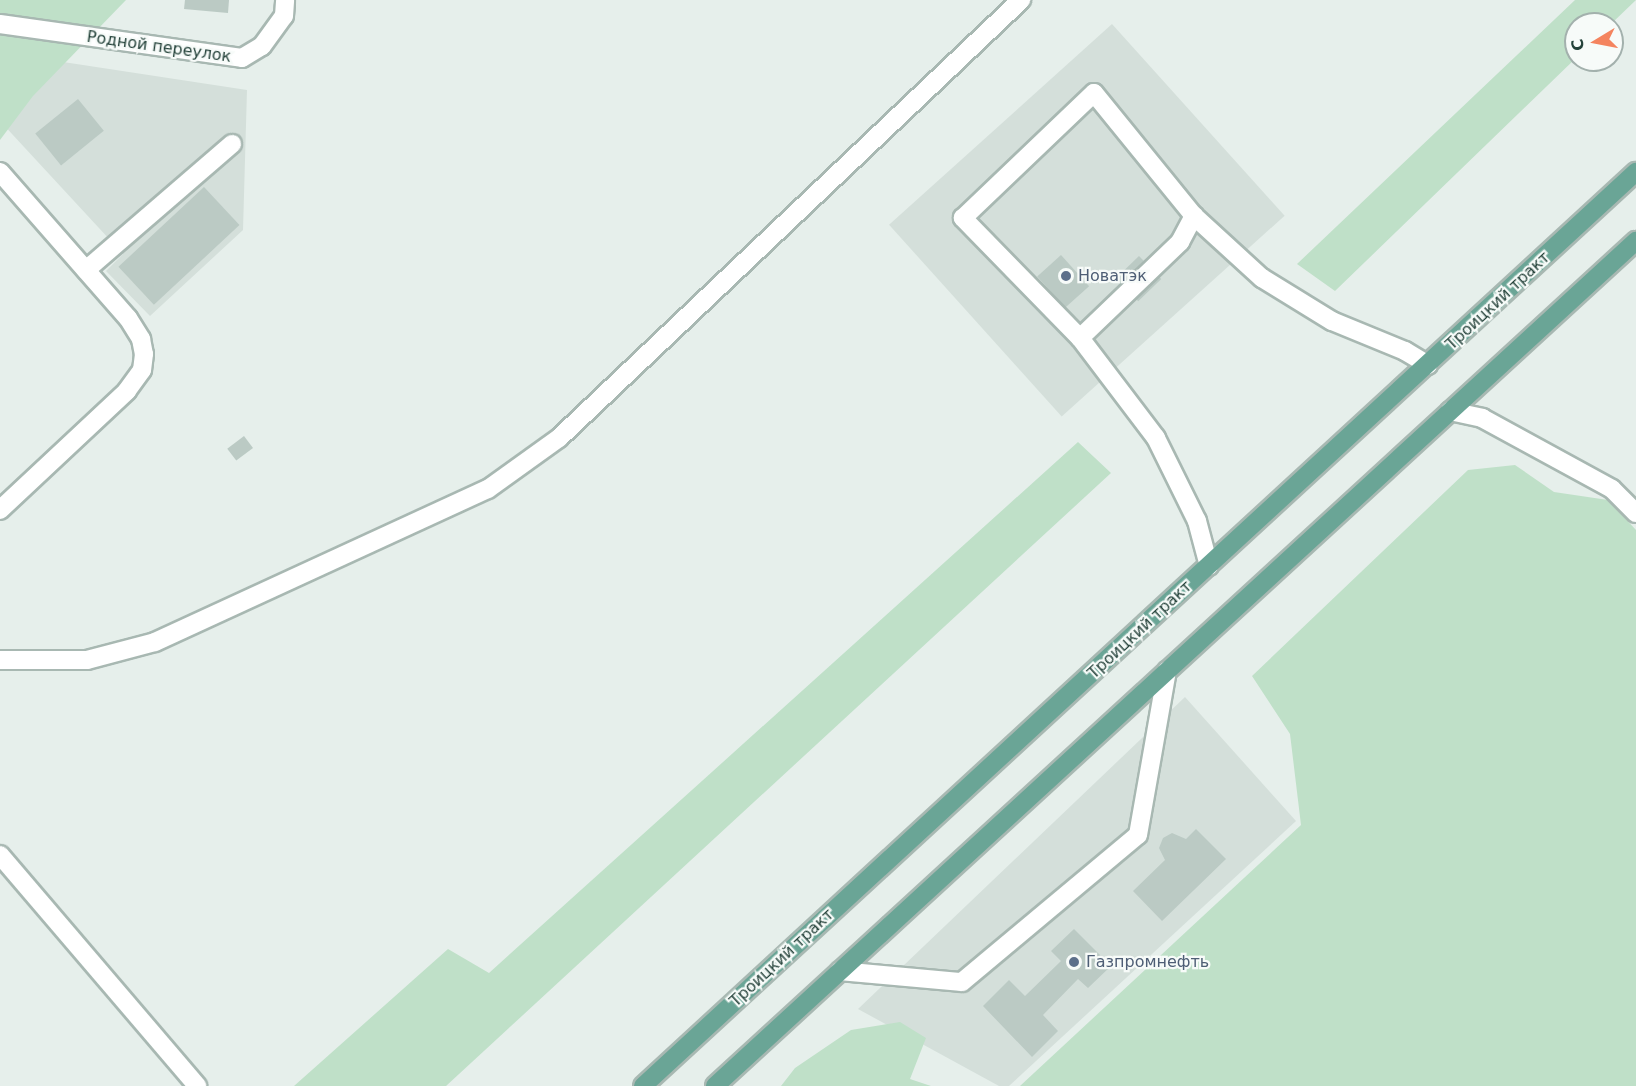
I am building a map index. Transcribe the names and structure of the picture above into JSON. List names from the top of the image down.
{
  "streets": {
    "main road": ["Троицкий тракт"],
    "street": ["Родной переулок"]
  },
  "places": ["Новатэк", "Газпромнефть"],
  "north": "left"
}
